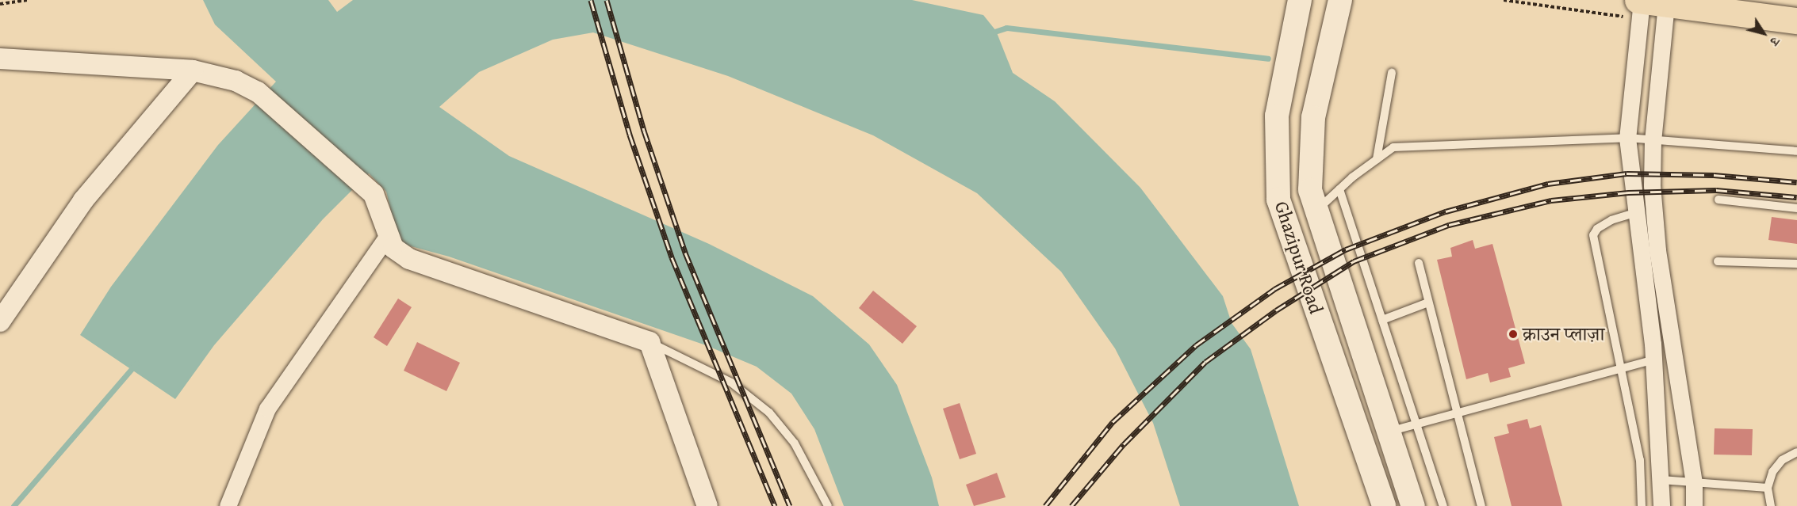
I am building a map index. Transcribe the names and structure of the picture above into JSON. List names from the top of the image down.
{
  "streets": {
    "main road": ["Ghazipur Road"]
  },
  "places": ["क्राउन प्लाज़ा"],
  "north": "bottom right"
}
